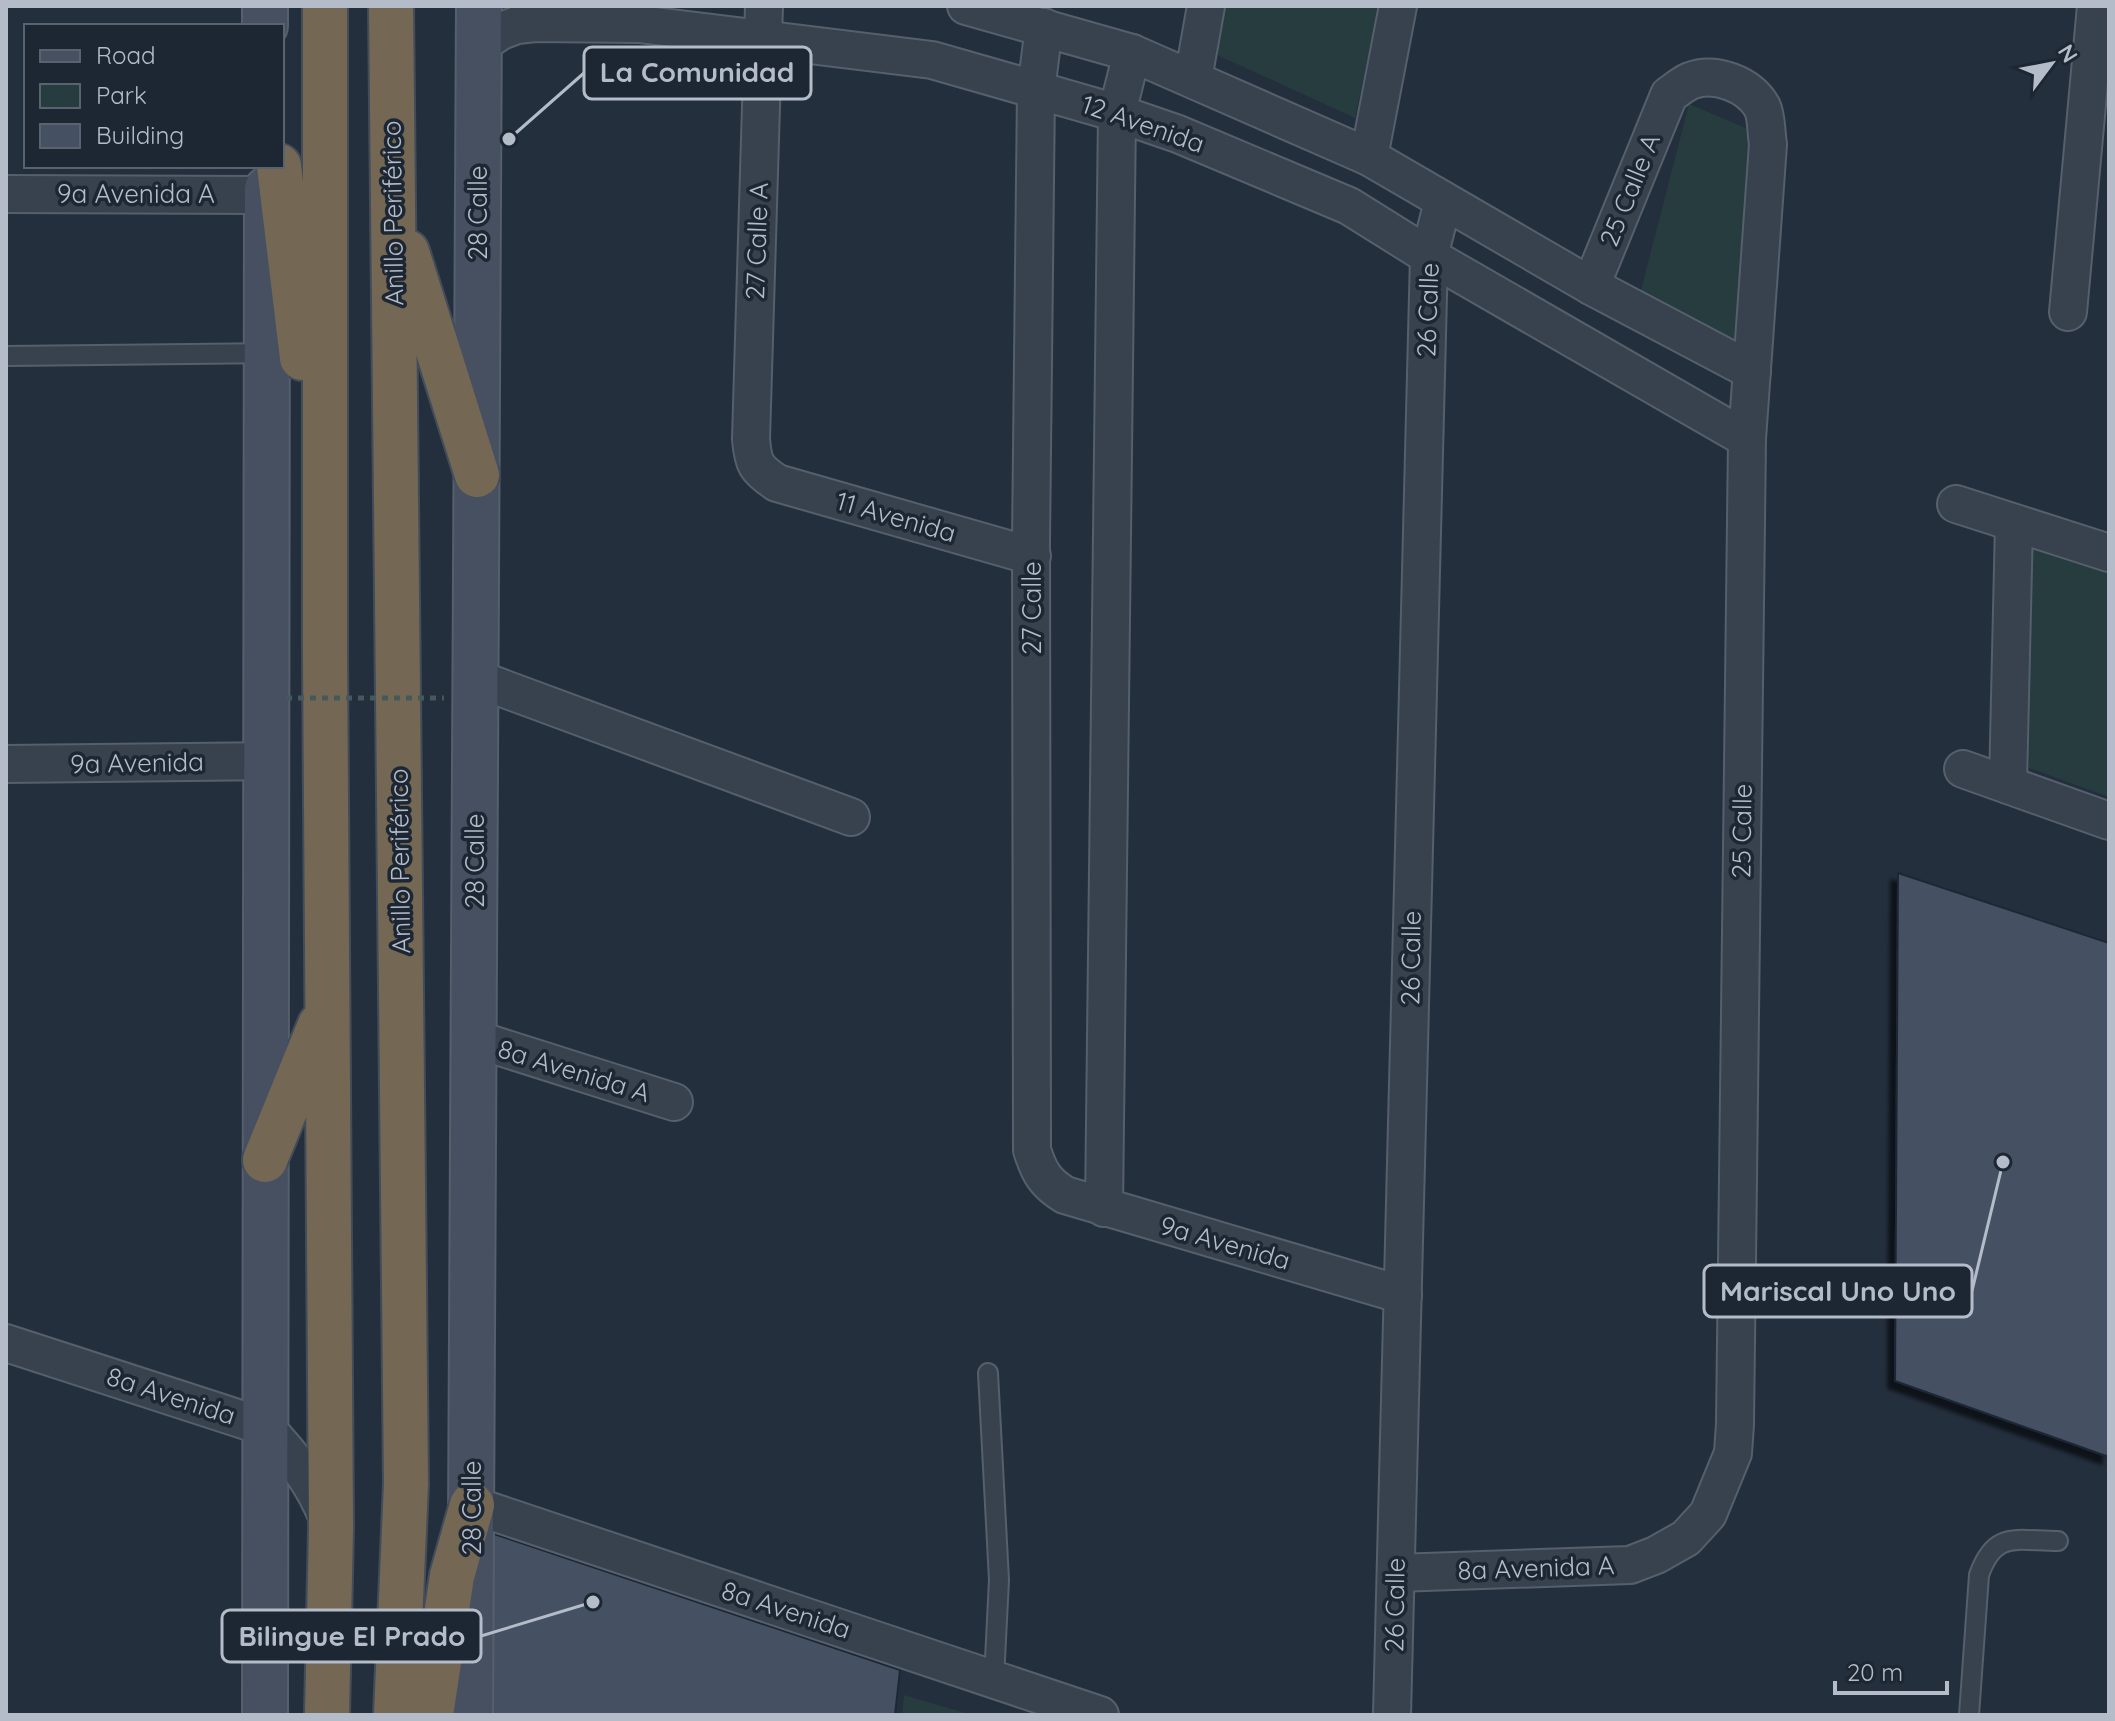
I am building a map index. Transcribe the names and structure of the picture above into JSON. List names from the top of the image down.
{
  "streets": {
    "highway": ["Anillo Periférico"],
    "street": [
      "12 Avenida",
      "25 Calle A",
      "9a Avenida A",
      "28 Calle",
      "27 Calle A",
      "26 Calle",
      "11 Avenida",
      "27 Calle",
      "9a Avenida",
      "25 Calle",
      "8a Avenida A",
      "8a Avenida"
    ]
  },
  "crossings": [
    ["12 Avenida", "28 Calle"],
    ["12 Avenida", "27 Calle A"],
    ["12 Avenida", "26 Calle"],
    ["12 Avenida", "27 Calle"],
    ["12 Avenida", "25 Calle"],
    ["25 Calle A", "25 Calle"],
    ["28 Calle", "8a Avenida A"],
    ["28 Calle", "8a Avenida"],
    ["27 Calle A", "11 Avenida"],
    ["26 Calle", "9a Avenida"],
    ["26 Calle", "8a Avenida A"],
    ["11 Avenida", "27 Calle"],
    ["27 Calle", "9a Avenida"],
    ["25 Calle", "8a Avenida A"]
  ],
  "places": ["La Comunidad", "Mariscal Uno Uno", "Bilingue El Prado"],
  "legend": ["Road", "Park", "Building"],
  "scale_bar": "20 m",
  "north": "top right"
}
